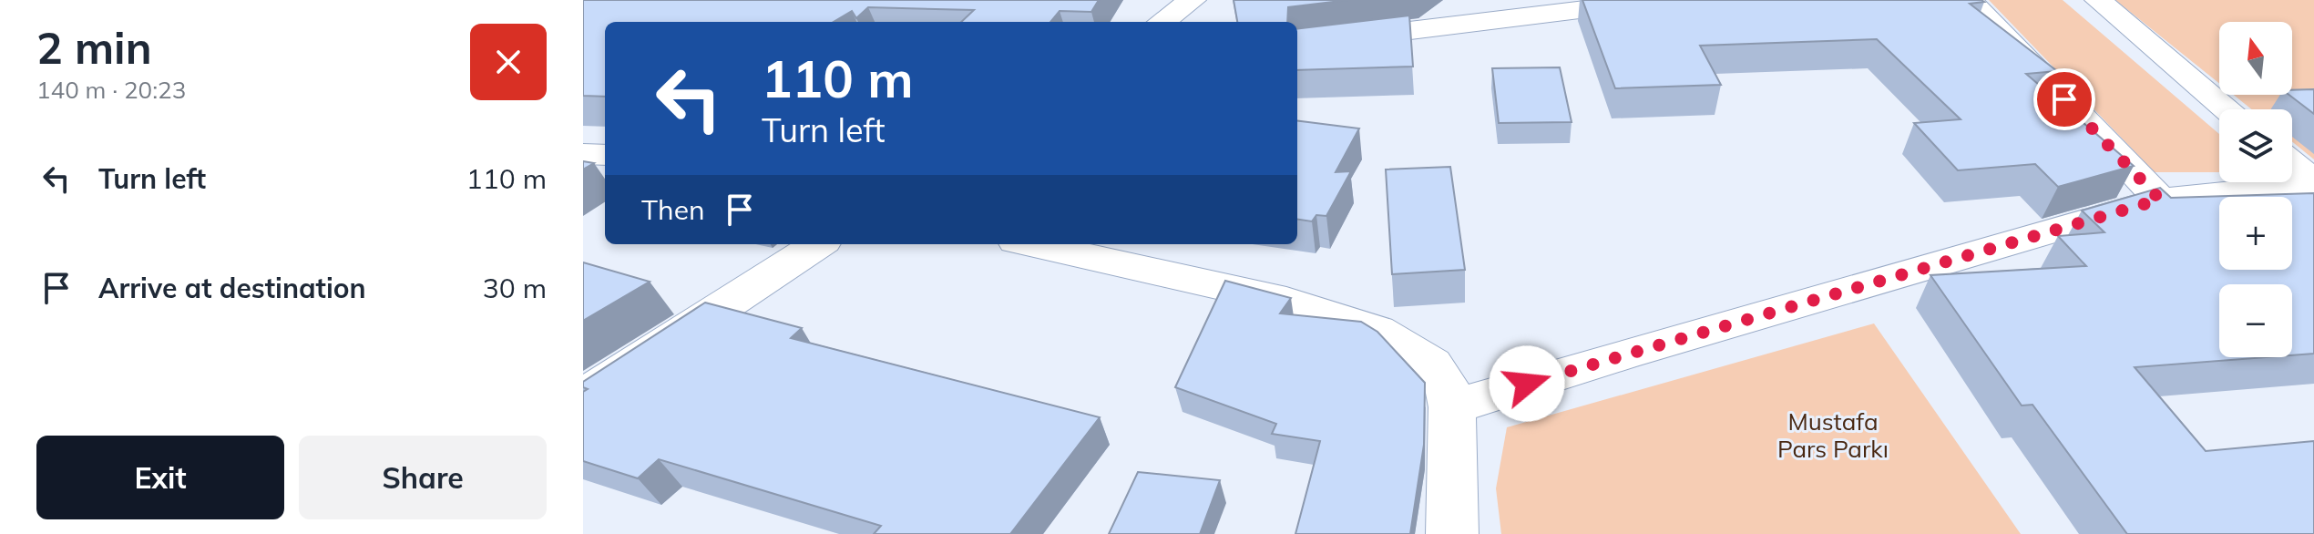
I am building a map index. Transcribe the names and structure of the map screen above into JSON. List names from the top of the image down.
{
  "parks": ["Mustafa Pars Parkı"],
  "north": "top",
  "page": {
    "heading": ["2 min", "140 m · 20:23"],
    "map_buttons": ["+", "−"],
    "turn": ["110 m", "Turn left"],
    "list": [
      {
        "name": "Turn left",
        "value": "110 m"
      },
      {
        "name": "Arrive at destination",
        "value": "30 m"
      }
    ],
    "then": "Then",
    "buttons": ["Exit", "Share"]
  }
}
